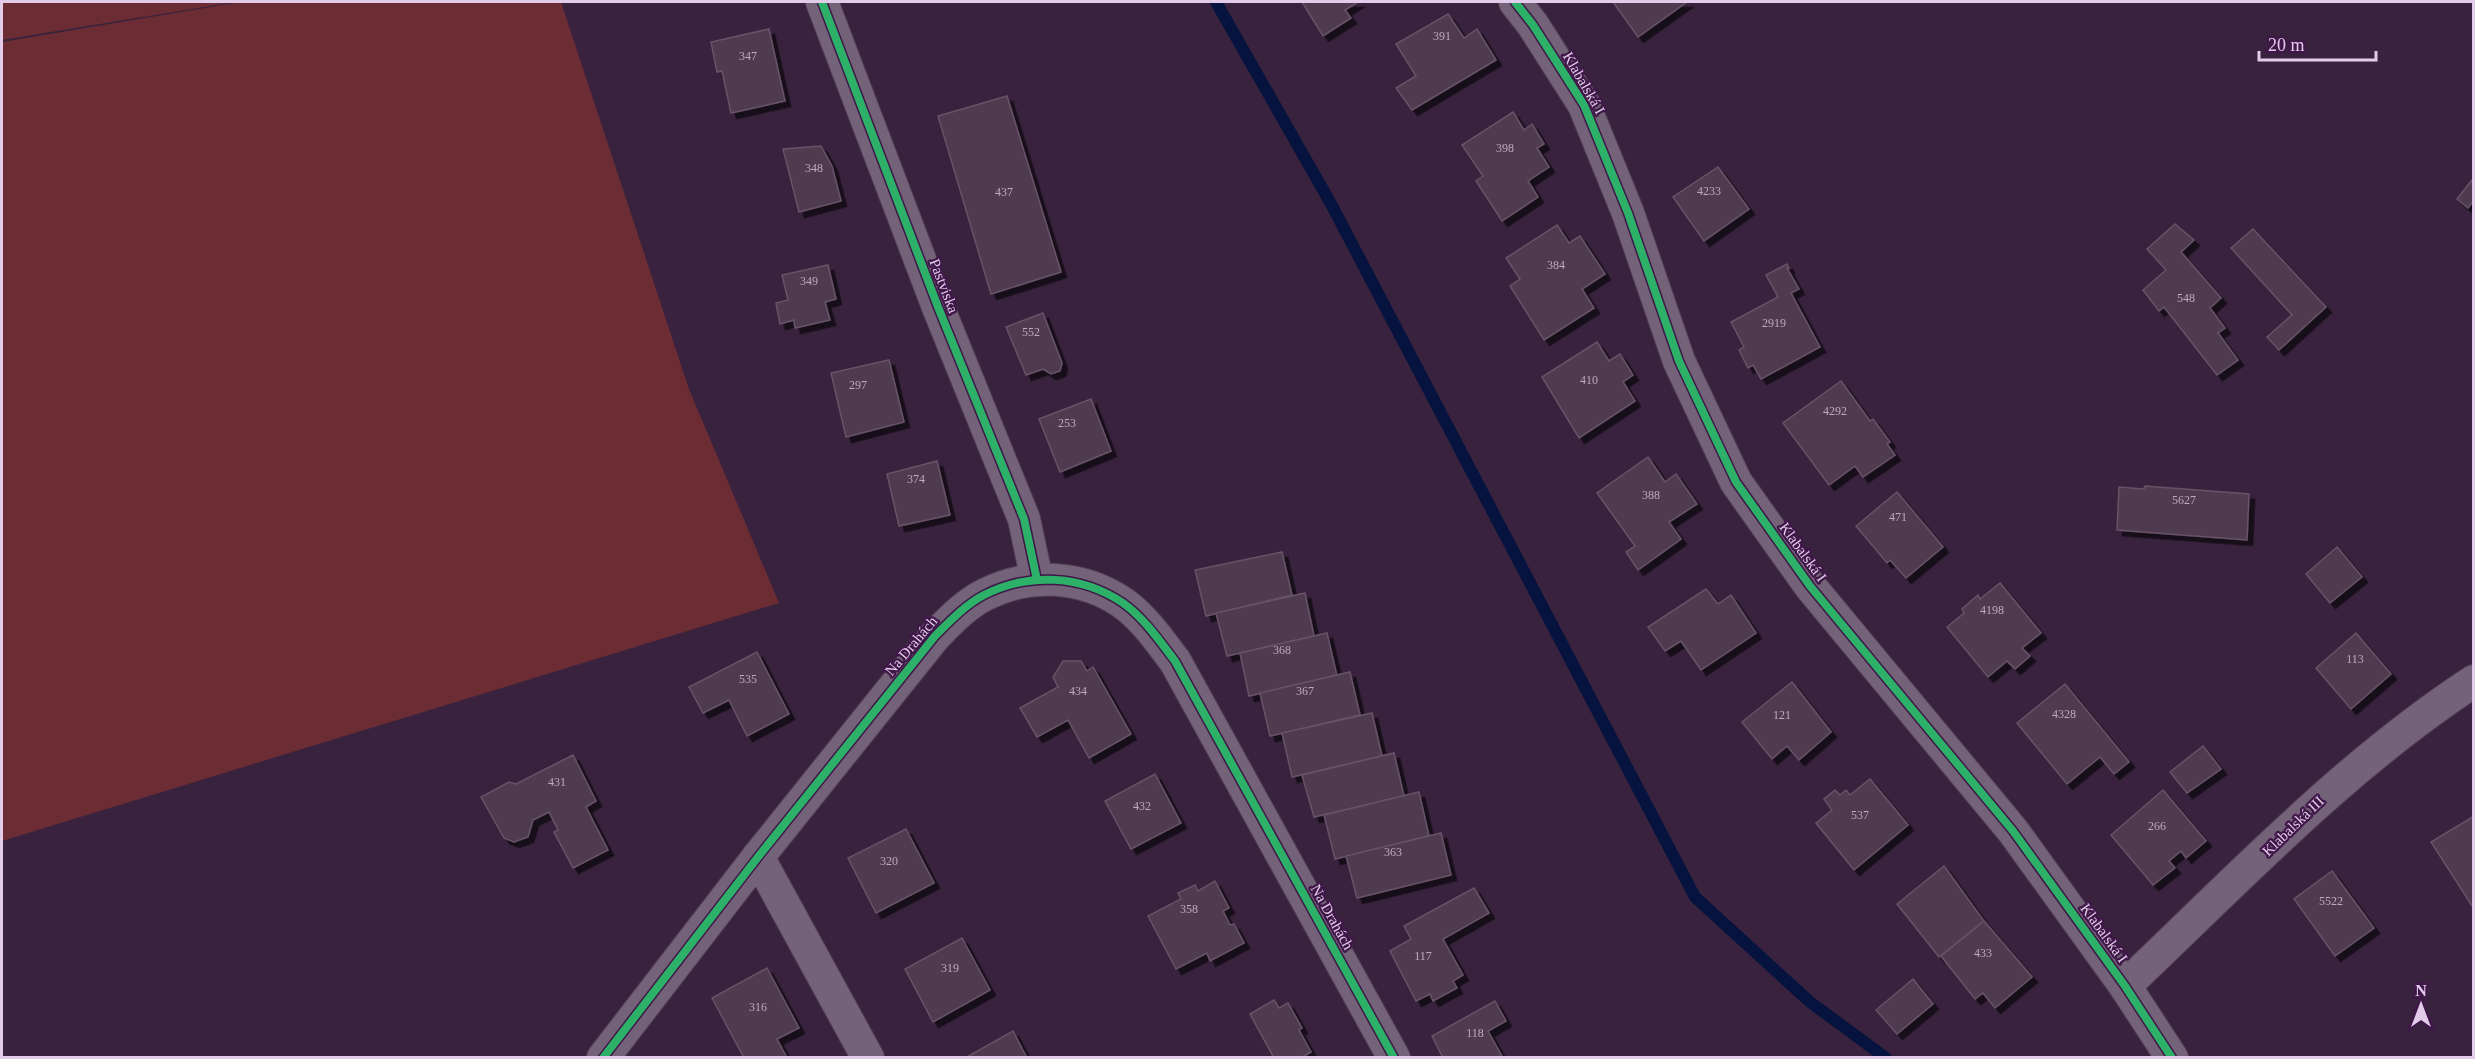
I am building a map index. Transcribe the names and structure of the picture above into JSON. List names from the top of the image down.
{
  "streets": {
    "street": [
      "Klabalská I",
      "Pastviska",
      "Na Drahách",
      "Klabalská III"
    ]
  },
  "crossings": [
    ["Klabalská I", "Klabalská III"],
    ["Pastviska", "Na Drahách"]
  ],
  "house_numbers": [
    "391",
    "347",
    "398",
    "348",
    "4233",
    "437",
    "384",
    "349",
    "548",
    "2919",
    "552",
    "410",
    "297",
    "4292",
    "253",
    "374",
    "388",
    "5627",
    "471",
    "4198",
    "368",
    "113",
    "535",
    "434",
    "367",
    "4328",
    "121",
    "431",
    "432",
    "537",
    "266",
    "363",
    "320",
    "5522",
    "358",
    "433",
    "117",
    "319",
    "316",
    "118"
  ],
  "scale_bar": "20 m",
  "north": "top"
}
